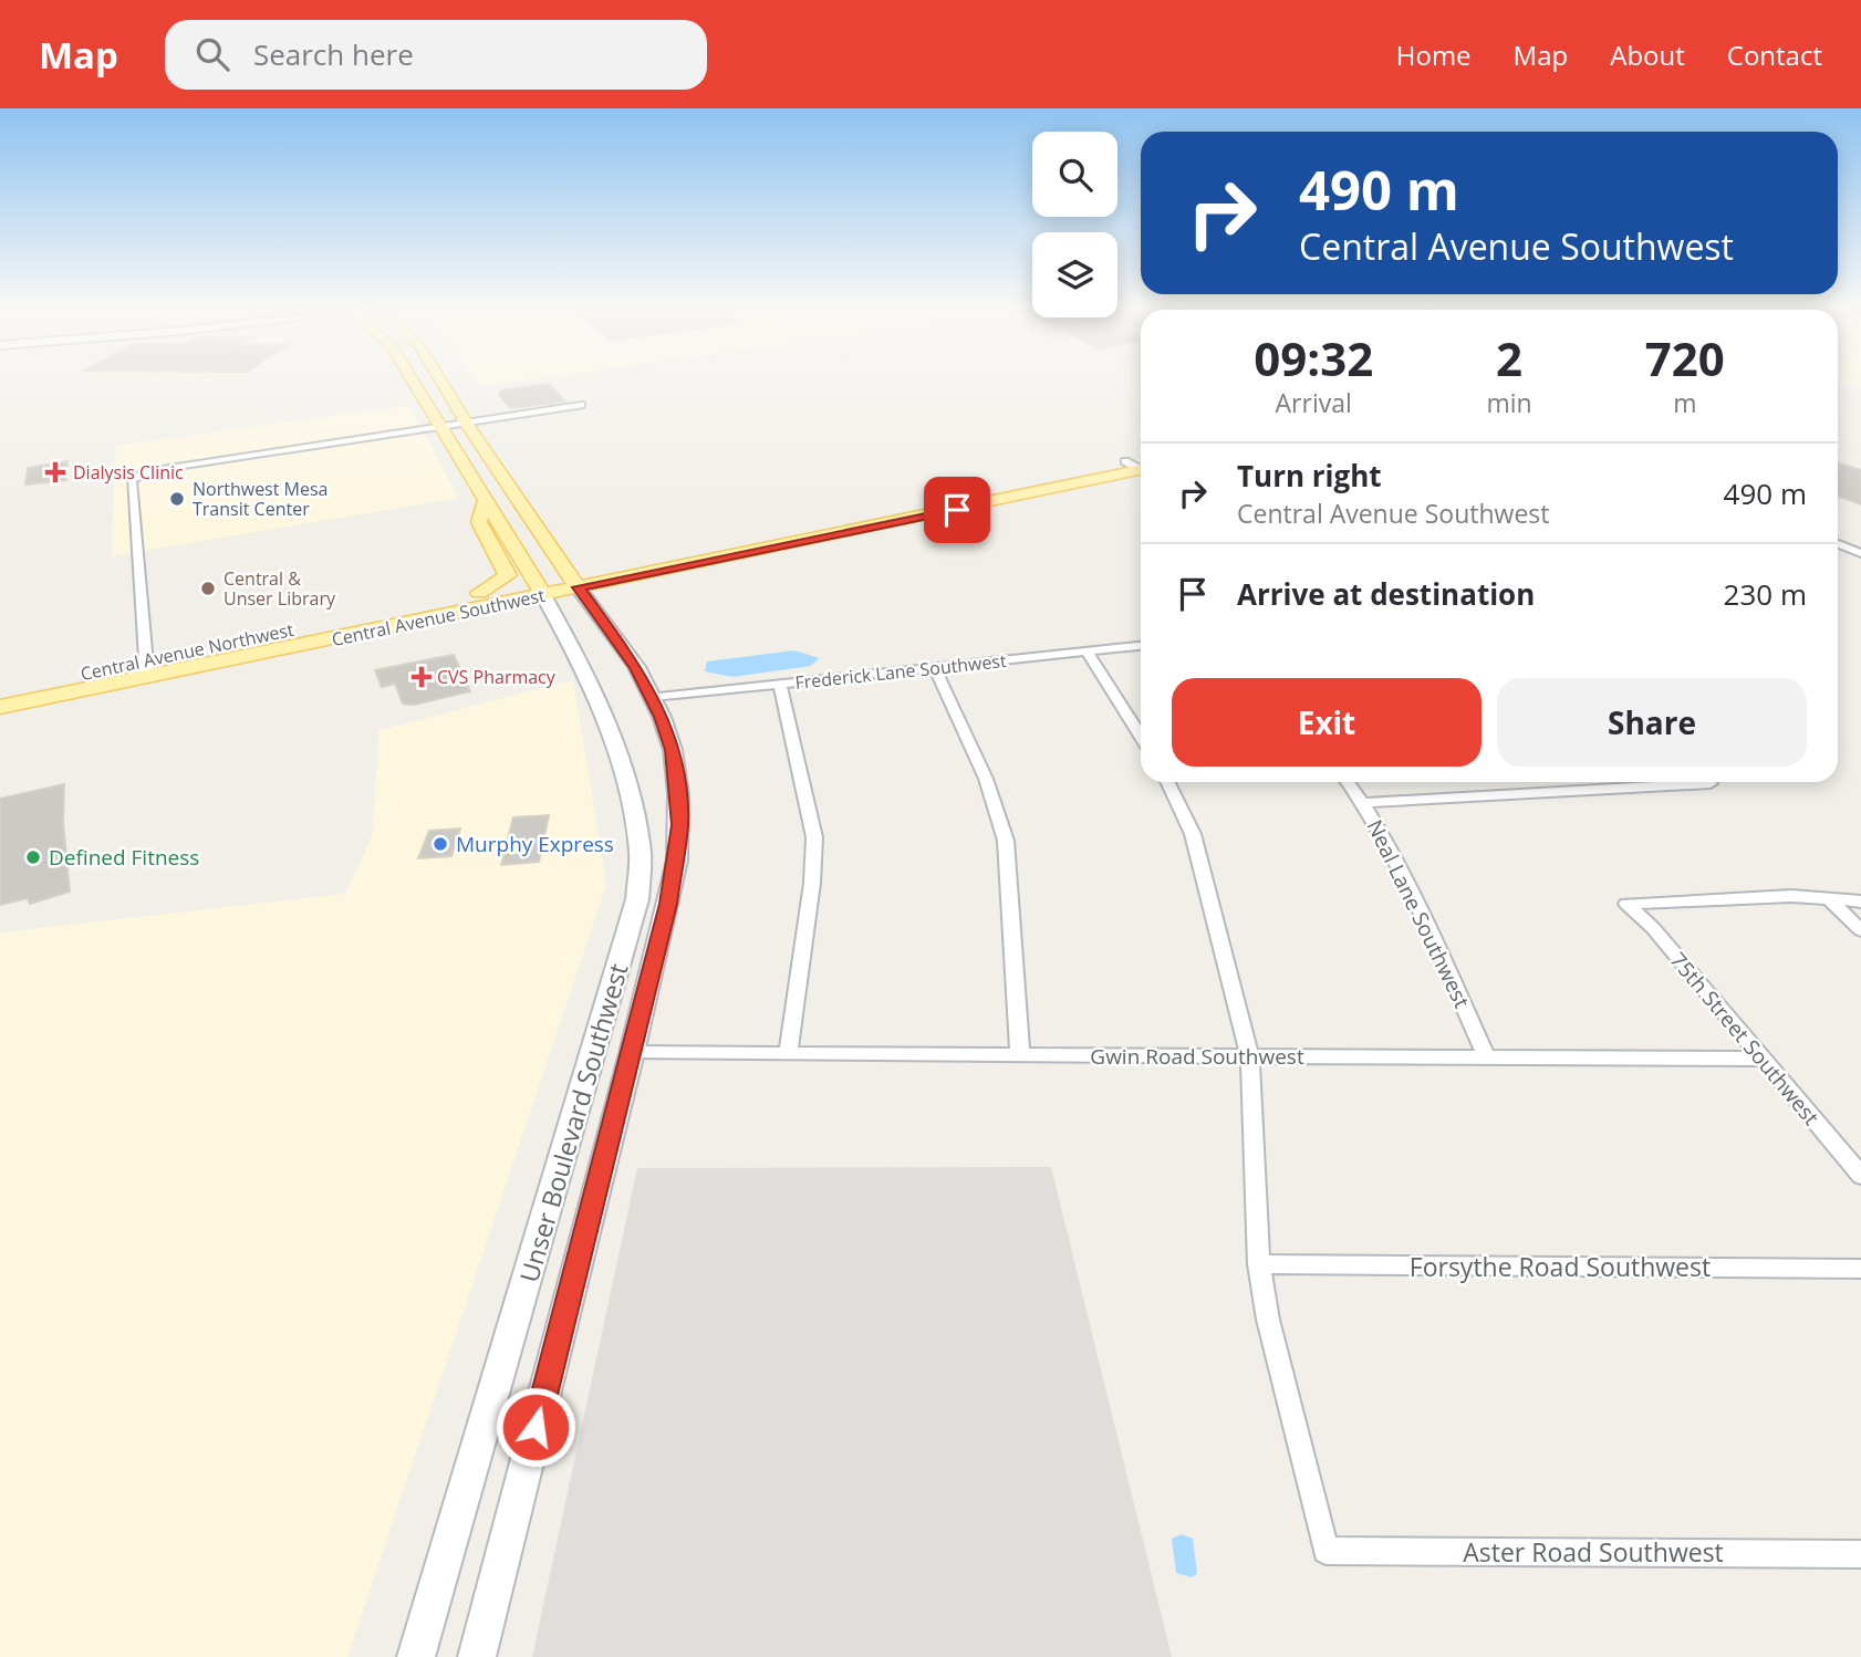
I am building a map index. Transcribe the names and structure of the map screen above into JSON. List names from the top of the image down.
{
  "streets": {
    "main road": ["Central Avenue Southwest", "Central Avenue Northwest", "Unser Boulevard Southwest"],
    "street": [
      "Frederick Lane Southwest",
      "Neal Lane Southwest",
      "75th Street Southwest",
      "Gwin Road Southwest",
      "Forsythe Road Southwest",
      "Aster Road Southwest"
    ]
  },
  "crossings": [
    ["Central Avenue Southwest", "Central Avenue Northwest"],
    ["Central Avenue Southwest", "Unser Boulevard Southwest"],
    ["Central Avenue Northwest", "Unser Boulevard Southwest"],
    ["Frederick Lane Southwest", "Unser Boulevard Southwest"],
    ["Neal Lane Southwest", "Gwin Road Southwest"],
    ["75th Street Southwest", "Gwin Road Southwest"],
    ["Gwin Road Southwest", "Unser Boulevard Southwest"],
    ["Forsythe Road Southwest", "Aster Road Southwest"]
  ],
  "places": {
    "health": ["Dialysis Clinic", "CVS Pharmacy"],
    "other": [
      "Northwest Mesa Transit Center",
      "Central & Unser Library",
      "Murphy Express",
      "Defined Fitness"
    ]
  },
  "page": {
    "header": "Map",
    "search": "Search here",
    "nav": [
      "Home",
      "Map",
      "About",
      "Contact"
    ],
    "turn": ["490 m", "Central Avenue Southwest"],
    "eta": [
      "09:32",
      "Arrival",
      "2",
      "min",
      "720",
      "m"
    ],
    "list": [
      {
        "name": "Turn right",
        "note": "Central Avenue Southwest",
        "value": "490 m"
      },
      {
        "name": "Arrive at destination",
        "value": "230 m"
      }
    ],
    "buttons": ["Exit", "Share"]
  }
}
